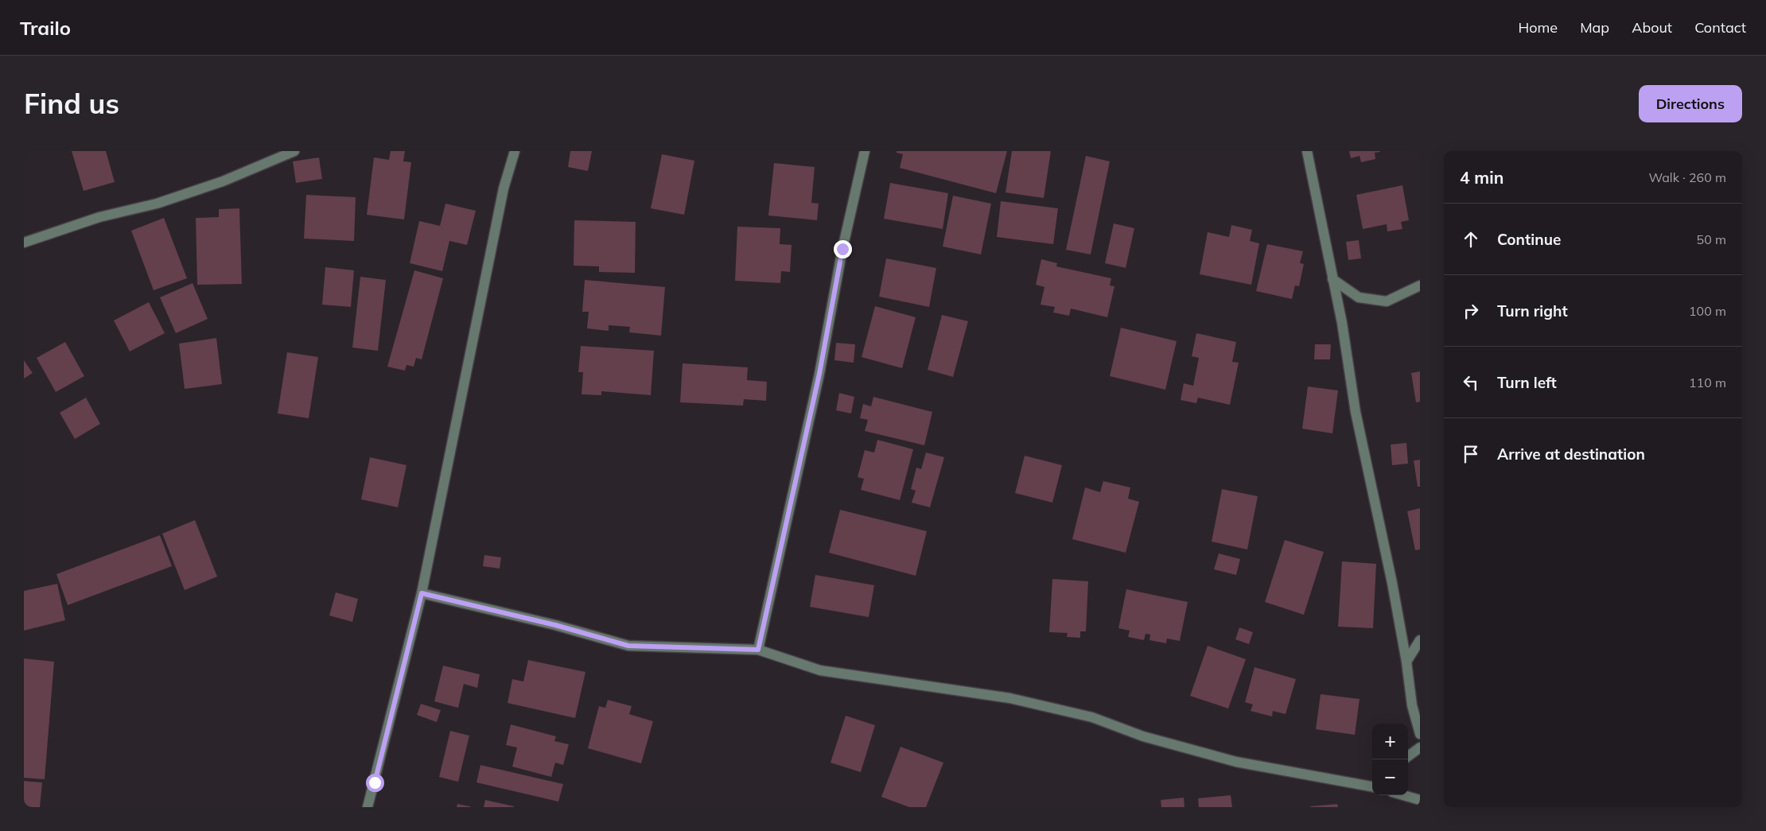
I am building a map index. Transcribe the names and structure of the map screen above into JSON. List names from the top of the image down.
{
  "page": {
    "header": "Trailo",
    "nav": [
      "Home",
      "Map",
      "About",
      "Contact"
    ],
    "buttons": "Directions",
    "title": "Find us",
    "heading": ["4 min", "Walk · 260 m"],
    "list": [
      ["Continue", "50 m"],
      ["Turn right", "100 m"],
      ["Turn left", "110 m"],
      "Arrive at destination"
    ],
    "map_buttons": ["+", "−"]
  }
}
